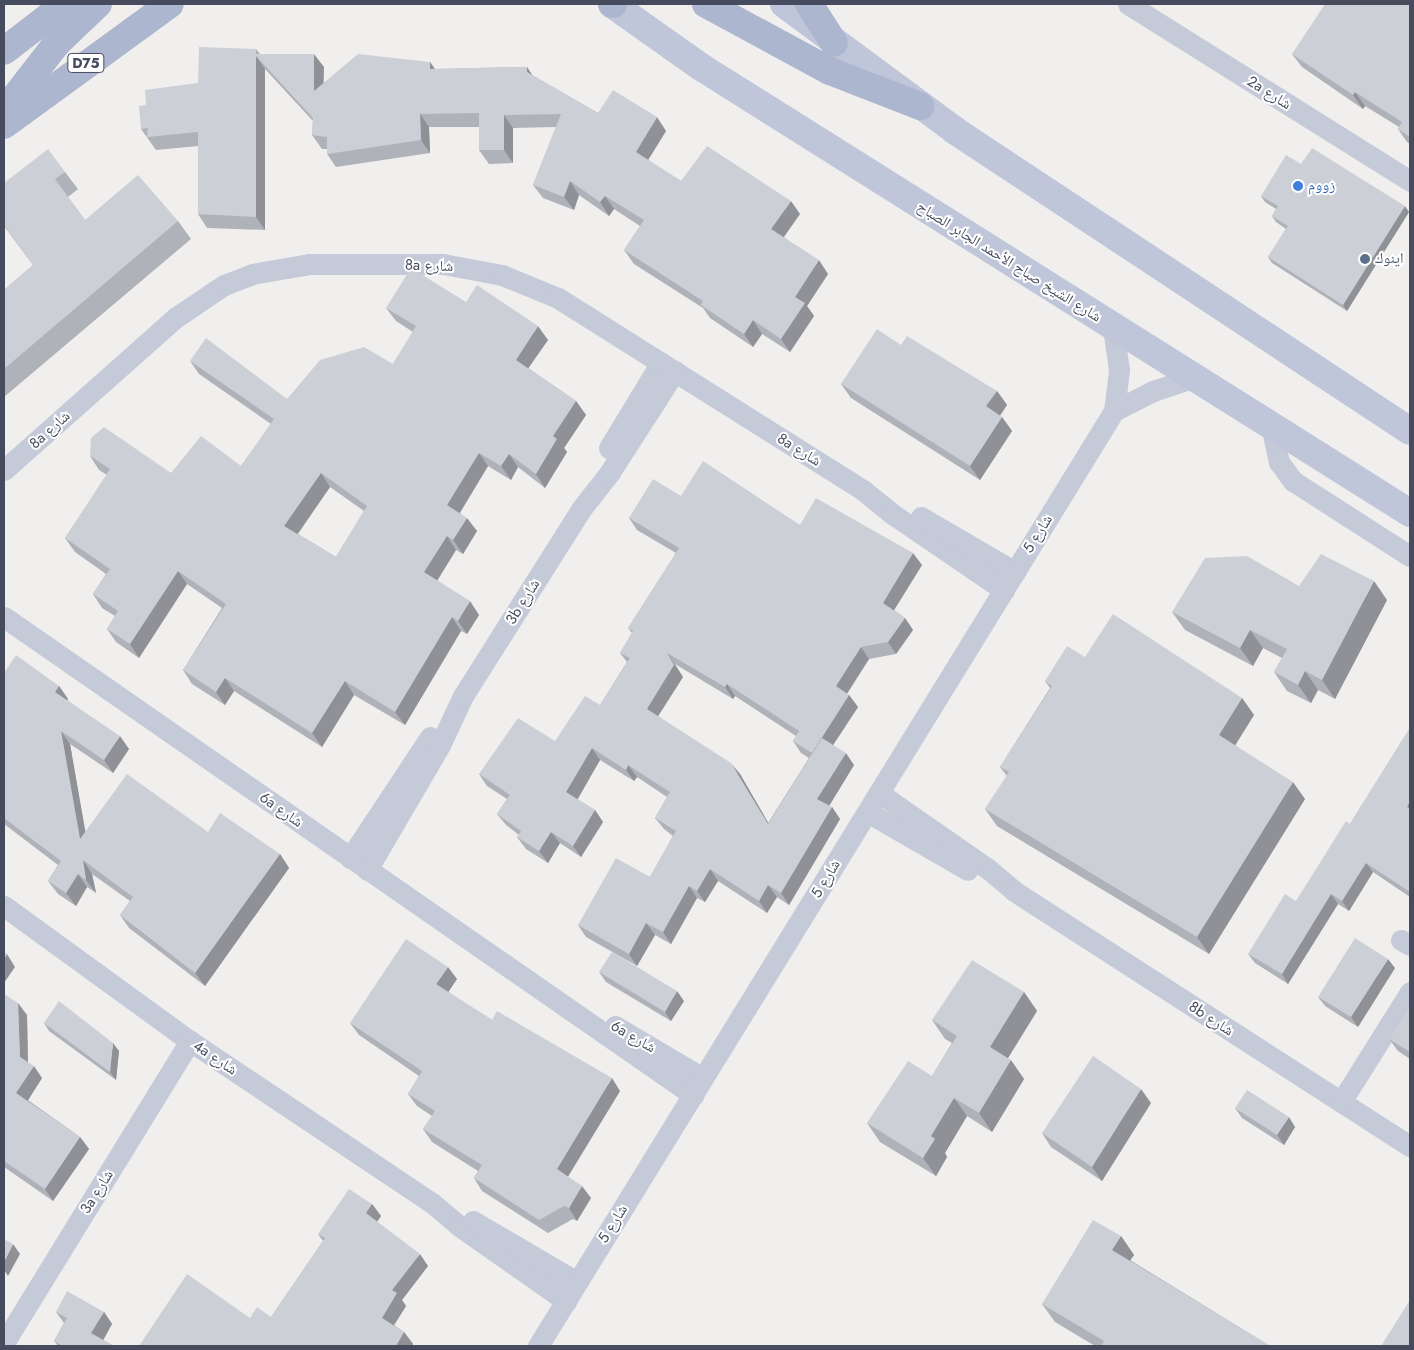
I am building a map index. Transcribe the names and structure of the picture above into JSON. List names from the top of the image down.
{
  "streets": {
    "main road": ["D75", "شارع الشيخ صباح الأحمد الجابر الصباح"],
    "street": [
      "2a شارع",
      "8a شارع",
      "شارع 5",
      "3b شارع",
      "6a شارع",
      "8b شارع",
      "4a شارع",
      "3a شارع"
    ]
  },
  "crossings": [
    ["شارع الشيخ صباح الأحمد الجابر الصباح", "شارع 5"],
    ["8a شارع", "شارع 5"],
    ["8a شارع", "3b شارع"],
    ["شارع 5", "6a شارع"],
    ["شارع 5", "8b شارع"],
    ["شارع 5", "4a شارع"],
    ["3b شارع", "6a شارع"],
    ["4a شارع", "3a شارع"]
  ],
  "places": ["زووم", "اينوك"]
}
